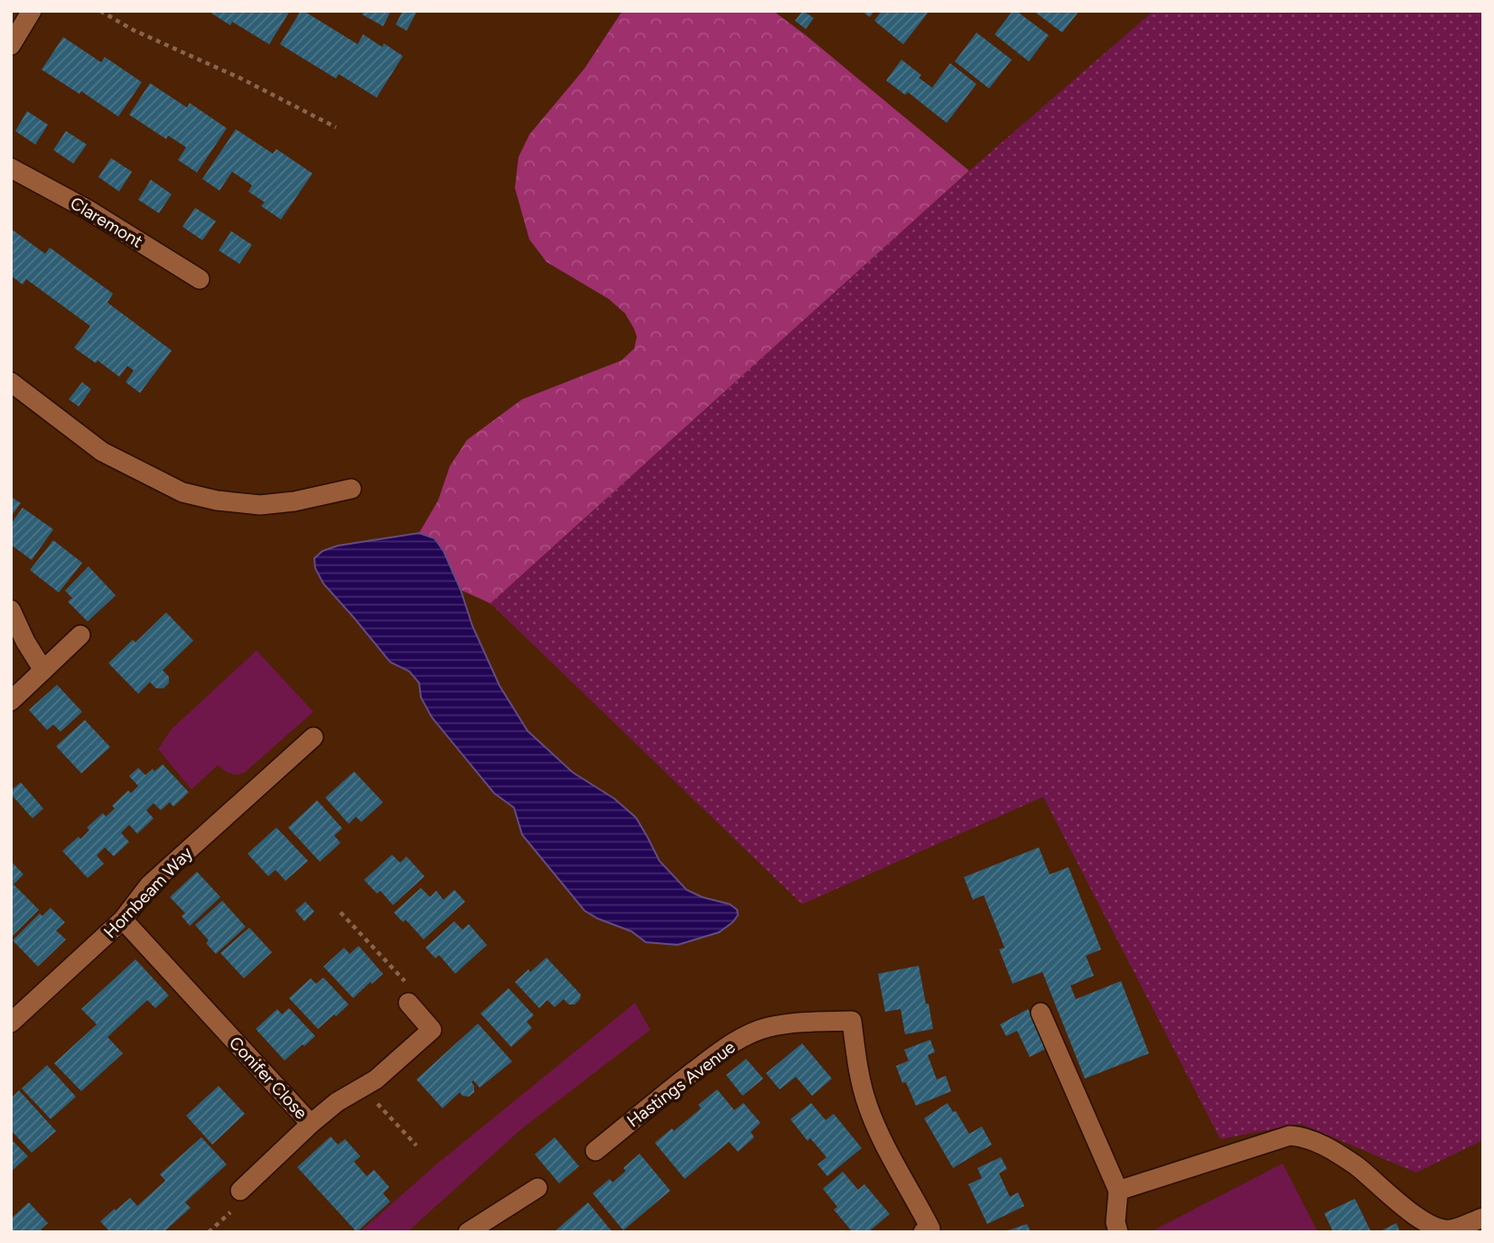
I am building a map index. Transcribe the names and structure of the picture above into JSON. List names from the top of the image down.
{
  "streets": {
    "street": [
      "Claremont",
      "Hornbeam Way",
      "Conifer Close",
      "Hastings Avenue"
    ]
  },
  "crossings": [
    ["Hornbeam Way", "Conifer Close"]
  ]
}
